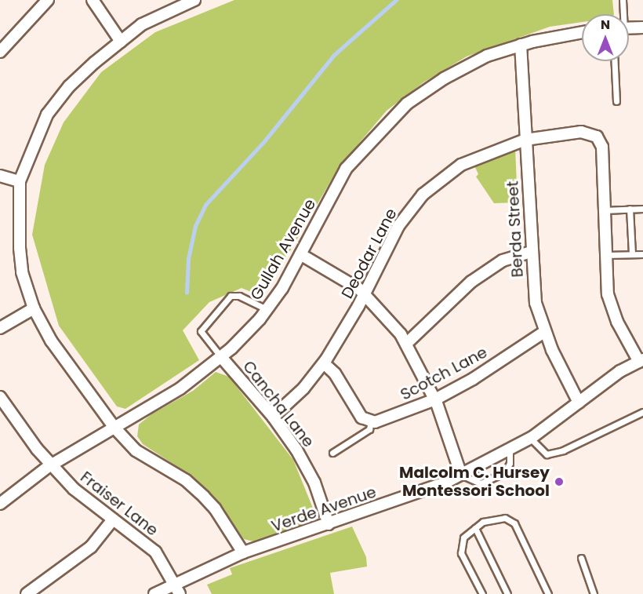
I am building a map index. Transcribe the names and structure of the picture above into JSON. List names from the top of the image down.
{
  "streets": {
    "street": [
      "Berda Street",
      "Gullah Avenue",
      "Deodar Lane",
      "Scotch Lane",
      "Cancha Lane",
      "Fraiser Lane",
      "Verde Avenue"
    ]
  },
  "crossings": [
    ["Berda Street", "Gullah Avenue"],
    ["Berda Street", "Deodar Lane"],
    ["Berda Street", "Scotch Lane"],
    ["Berda Street", "Verde Avenue"],
    ["Gullah Avenue", "Cancha Lane"],
    ["Gullah Avenue", "Fraiser Lane"],
    ["Deodar Lane", "Cancha Lane"],
    ["Deodar Lane", "Verde Avenue"],
    ["Cancha Lane", "Verde Avenue"],
    ["Fraiser Lane", "Verde Avenue"]
  ],
  "places": ["Malcolm C. Hursey Montessori School"],
  "north": "top"
}
